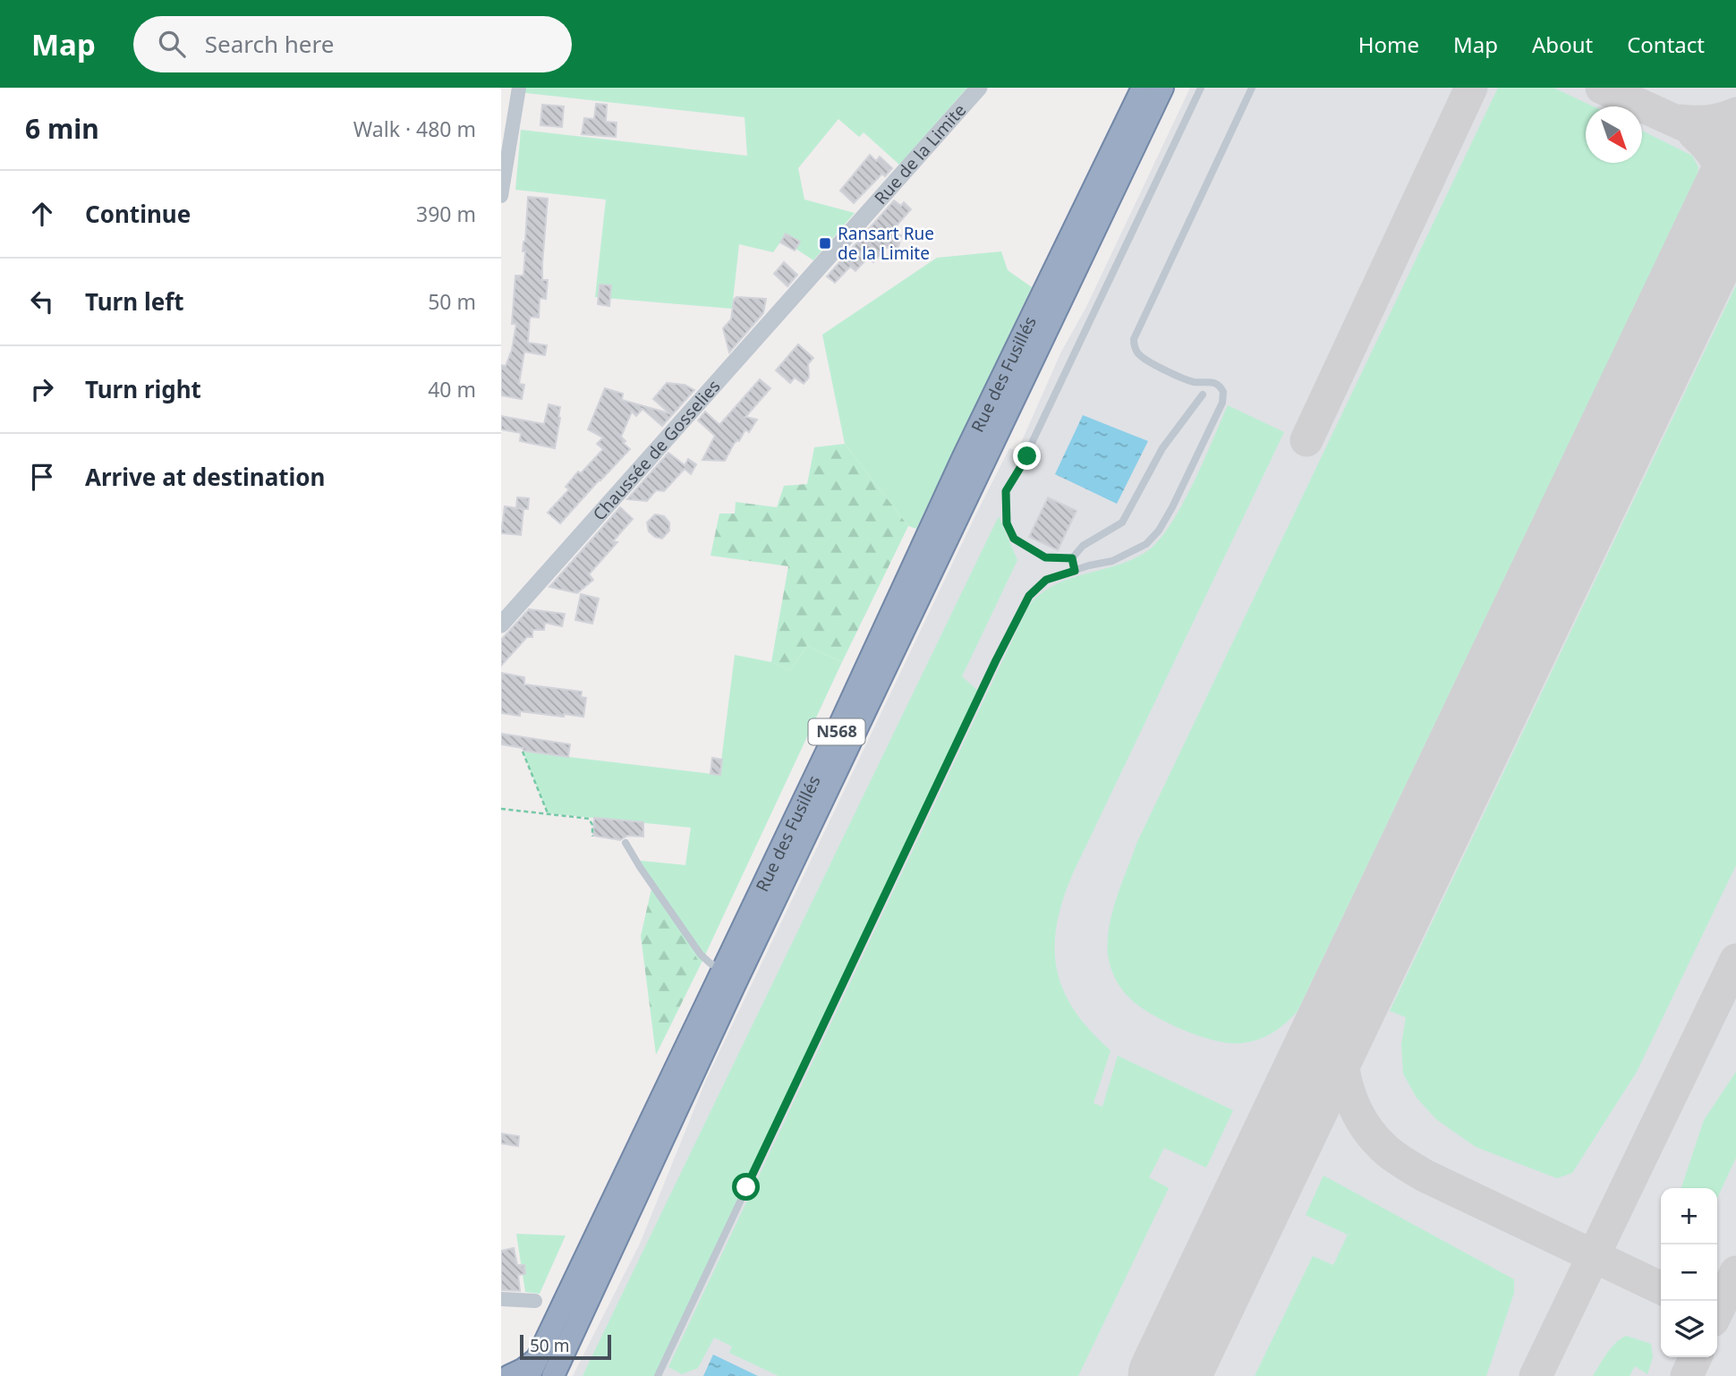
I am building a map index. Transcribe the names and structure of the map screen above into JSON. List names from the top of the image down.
{
  "streets": {
    "highway": ["Rue des Fusillés", "N568"],
    "street": ["Rue de la Limite", "Chaussée de Gosselies"]
  },
  "crossings": [
    ["Rue de la Limite", "Chaussée de Gosselies"]
  ],
  "places": {
    "transit": ["Ransart Rue de la Limite"]
  },
  "scale_bar": "50 m",
  "north": "bottom right",
  "page": {
    "header": "Map",
    "search": "Search here",
    "nav": [
      "Home",
      "Map",
      "About",
      "Contact"
    ],
    "heading": ["6 min", "Walk · 480 m"],
    "list": [
      ["Continue", "390 m"],
      ["Turn left", "50 m"],
      ["Turn right", "40 m"],
      "Arrive at destination"
    ],
    "map_buttons": ["+", "−"],
    "scale": "50 m"
  }
}
